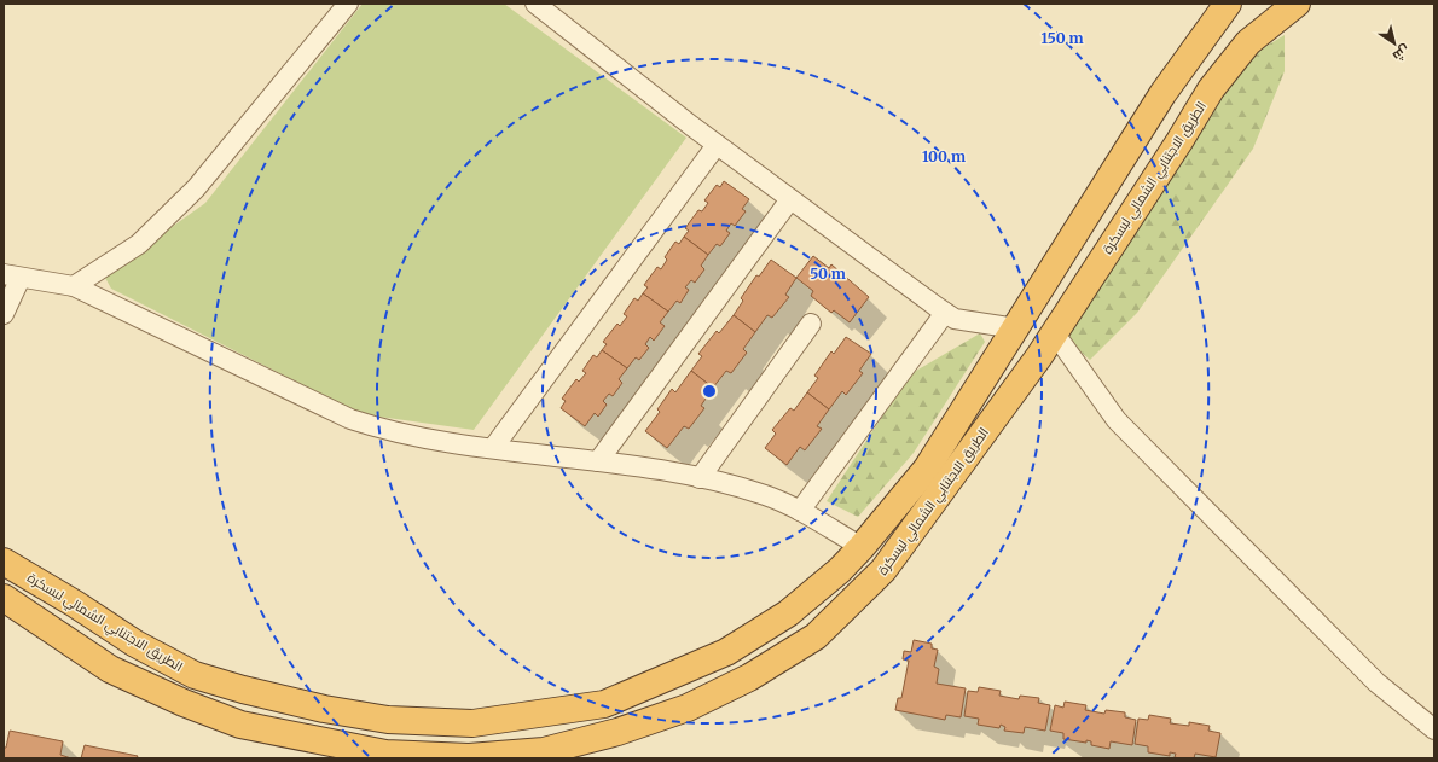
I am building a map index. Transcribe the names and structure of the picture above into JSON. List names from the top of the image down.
{
  "streets": {
    "highway": ["الطريق الاجتنابي الشمالي لبسكرة"]
  },
  "north": "bottom right",
  "rings": ["150 m", "100 m", "50 m"]
}
